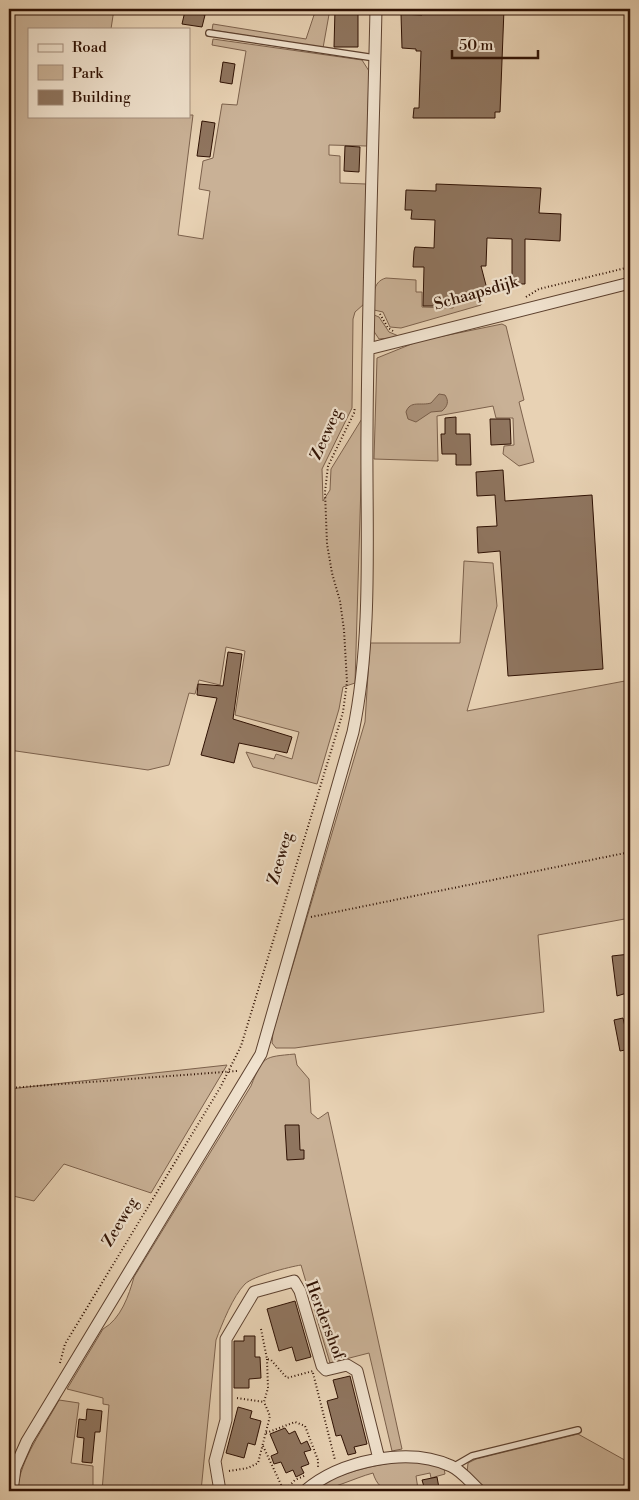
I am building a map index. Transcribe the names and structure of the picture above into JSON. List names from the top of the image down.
{
  "streets": {
    "street": ["Schaapsdijk", "Zeeweg", "Herdershof"]
  },
  "crossings": [
    ["Schaapsdijk", "Zeeweg"]
  ],
  "legend": ["Road", "Park", "Building"],
  "scale_bar": "50 m"
}
